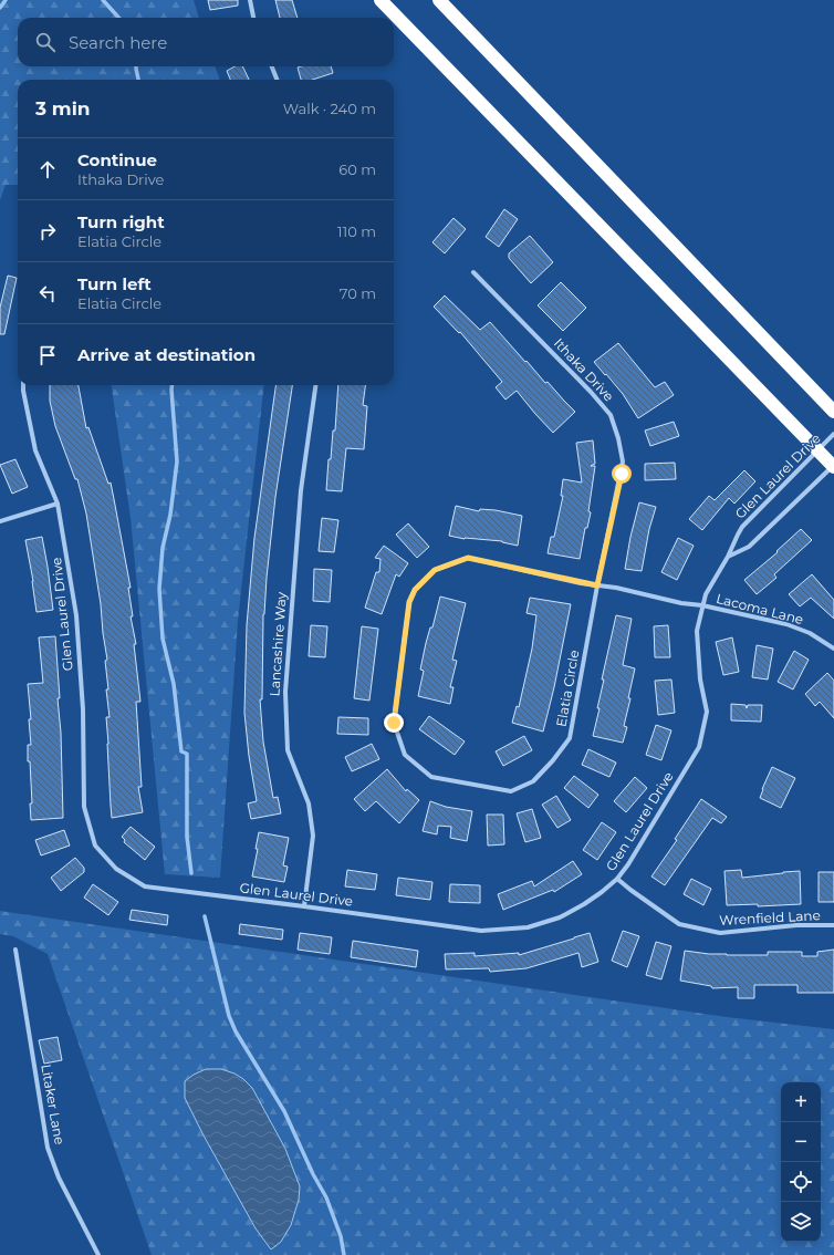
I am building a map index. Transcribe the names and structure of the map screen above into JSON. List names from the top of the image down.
{
  "streets": {
    "street": [
      "Ithaka Drive",
      "Glen Laurel Drive",
      "Lacoma Lane",
      "Lancashire Way",
      "Elatia Circle",
      "Wrenfield Lane",
      "Litaker Lane"
    ]
  },
  "crossings": [
    ["Ithaka Drive", "Elatia Circle"],
    ["Glen Laurel Drive", "Lacoma Lane"],
    ["Glen Laurel Drive", "Lancashire Way"],
    ["Glen Laurel Drive", "Elatia Circle"],
    ["Glen Laurel Drive", "Wrenfield Lane"],
    ["Lacoma Lane", "Elatia Circle"]
  ],
  "page": {
    "search": "Search here",
    "heading": ["3 min", "Walk · 240 m"],
    "list": [
      ["Continue", "Ithaka Drive", "60 m"],
      ["Turn right", "Elatia Circle", "110 m"],
      ["Turn left", "Elatia Circle", "70 m"],
      "Arrive at destination"
    ],
    "map_buttons": ["+", "−"]
  }
}
